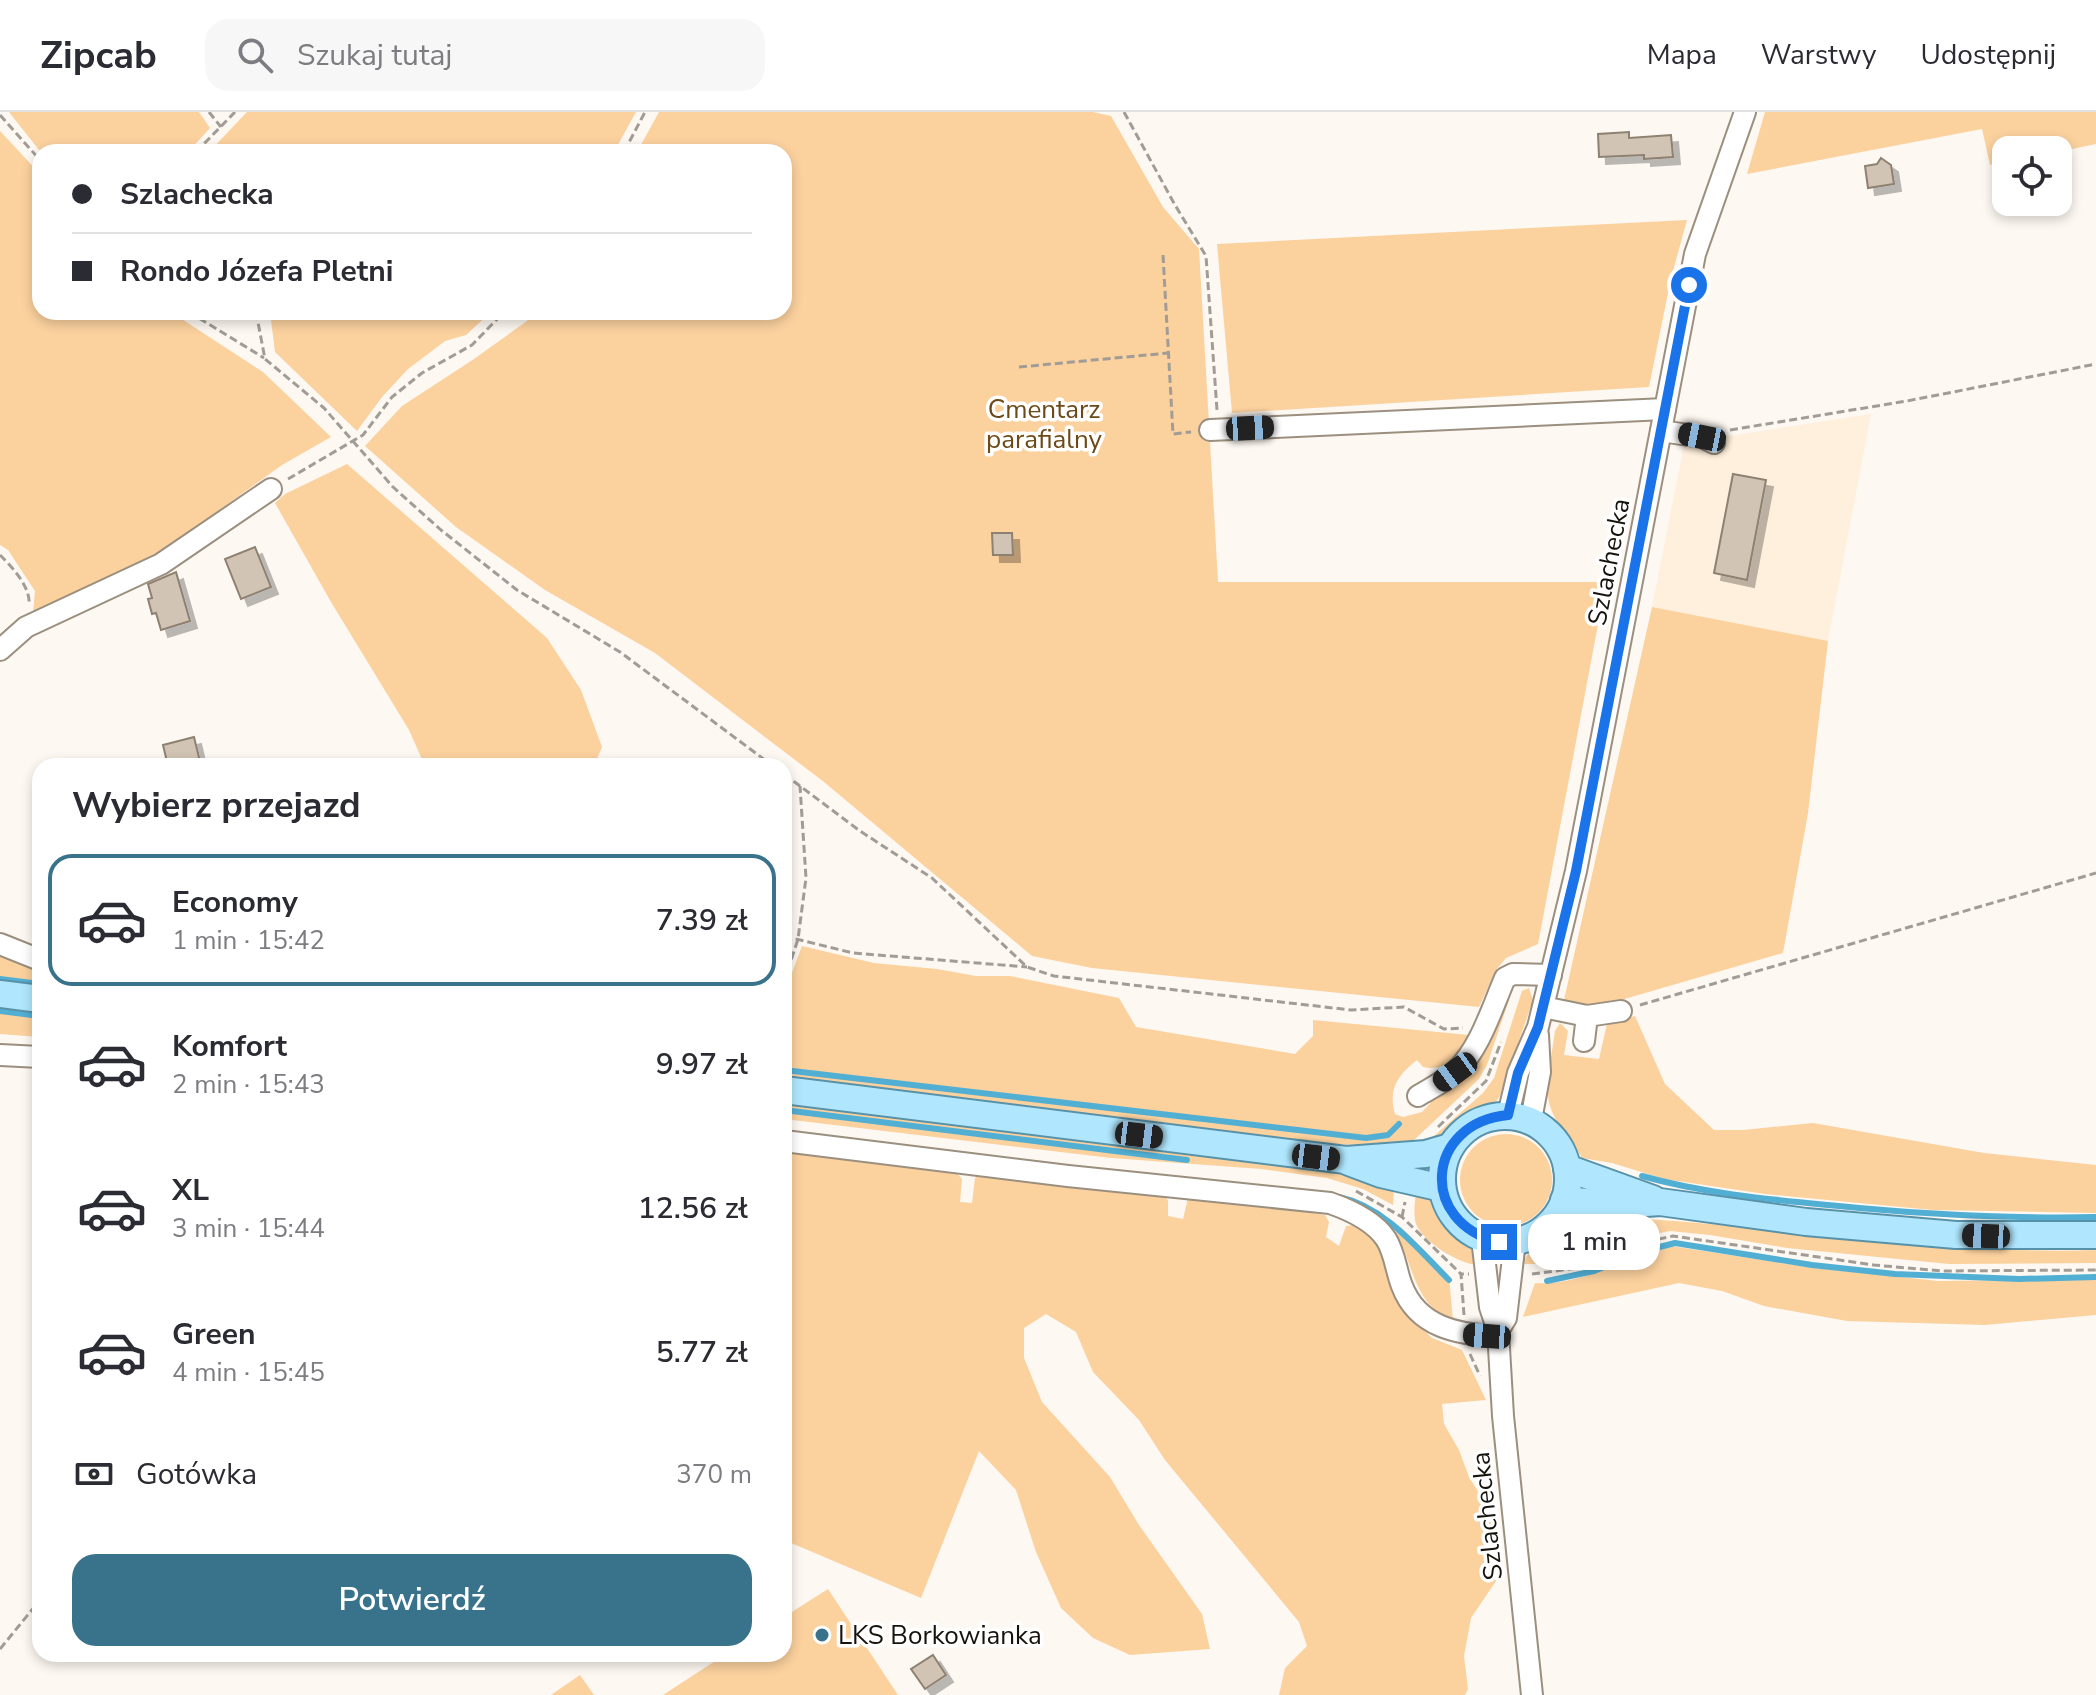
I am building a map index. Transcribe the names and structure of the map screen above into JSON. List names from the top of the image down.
{
  "streets": {
    "street": ["Szlachecka"]
  },
  "parks": ["Cmentarz parafialny"],
  "places": ["LKS Borkowianka"],
  "page": {
    "header": "Zipcab",
    "search": "Szukaj tutaj",
    "nav": ["Mapa", "Warstwy", "Udostępnij"],
    "banner": ["Szlachecka", "Rondo Józefa Pletni"],
    "heading": "Wybierz przejazd",
    "list": [
      {
        "name": "Economy",
        "note": "1 min · 15:42",
        "value": "7.39 zł"
      },
      {
        "name": "Komfort",
        "note": "2 min · 15:43",
        "value": "9.97 zł"
      },
      {
        "name": "XL",
        "note": "3 min · 15:44",
        "value": "12.56 zł"
      },
      {
        "name": "Green",
        "note": "4 min · 15:45",
        "value": "5.77 zł"
      }
    ],
    "bubble": "1 min",
    "pay": ["Gotówka", "370 m"],
    "buttons": "Potwierdź"
  }
}
